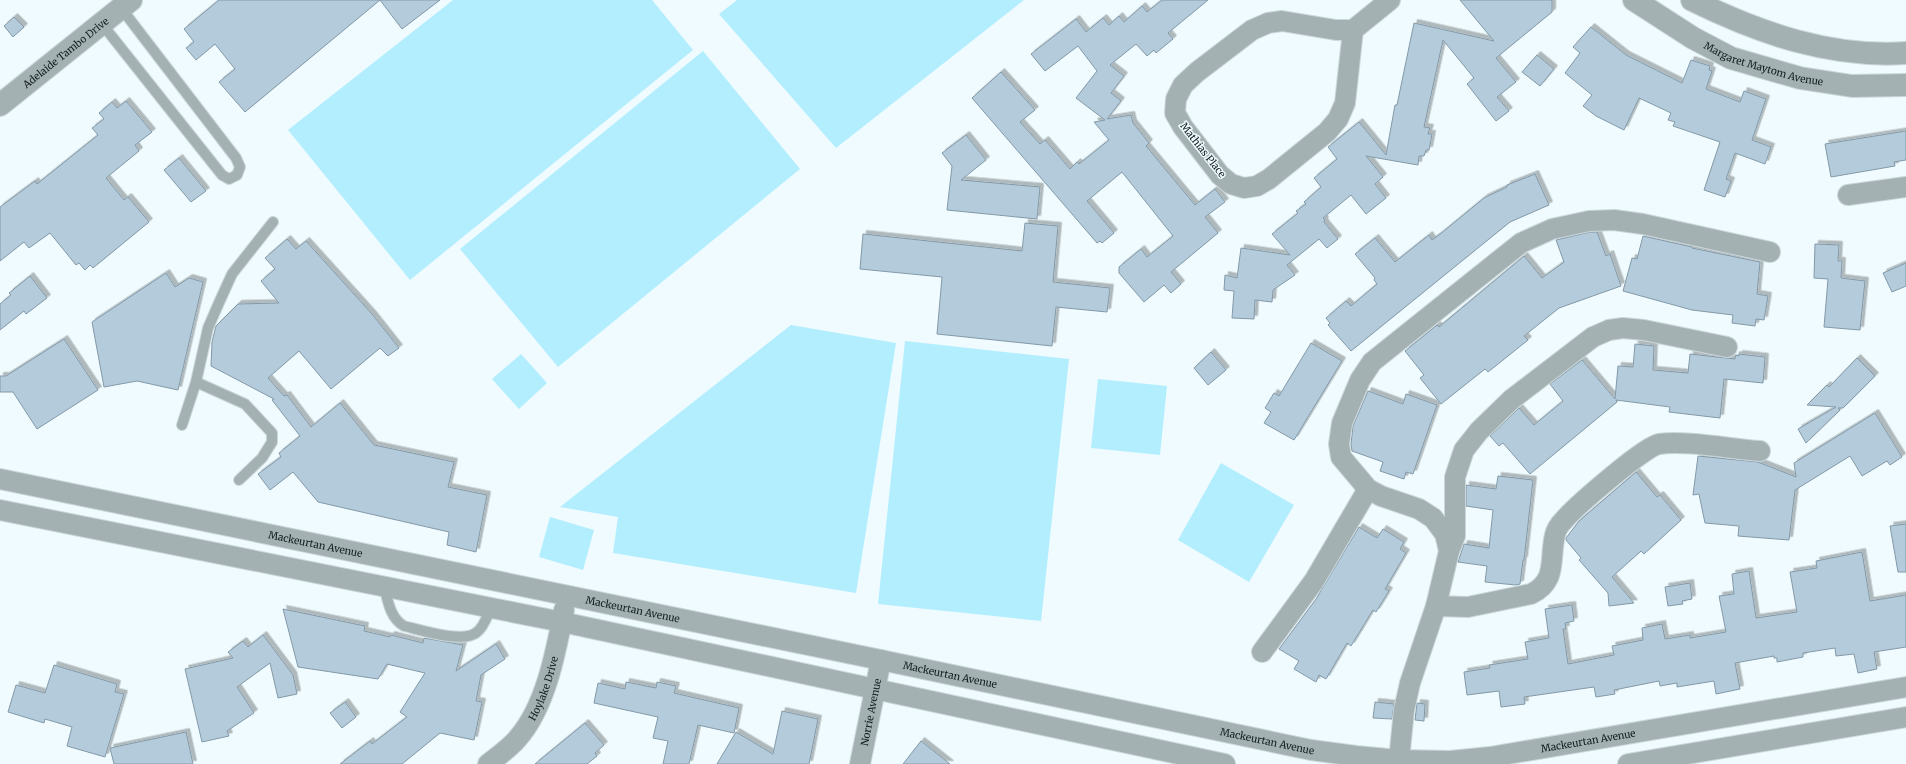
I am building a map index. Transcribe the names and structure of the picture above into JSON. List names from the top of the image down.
{
  "streets": {
    "street": [
      "Adelaide Tambo Drive",
      "Margaret Maytom Avenue",
      "Mathias Place",
      "Mackeurtan Avenue",
      "Hoylake Drive",
      "Norrie Avenue"
    ]
  },
  "crossings": [
    ["Mackeurtan Avenue", "Hoylake Drive"],
    ["Mackeurtan Avenue", "Norrie Avenue"]
  ]
}
